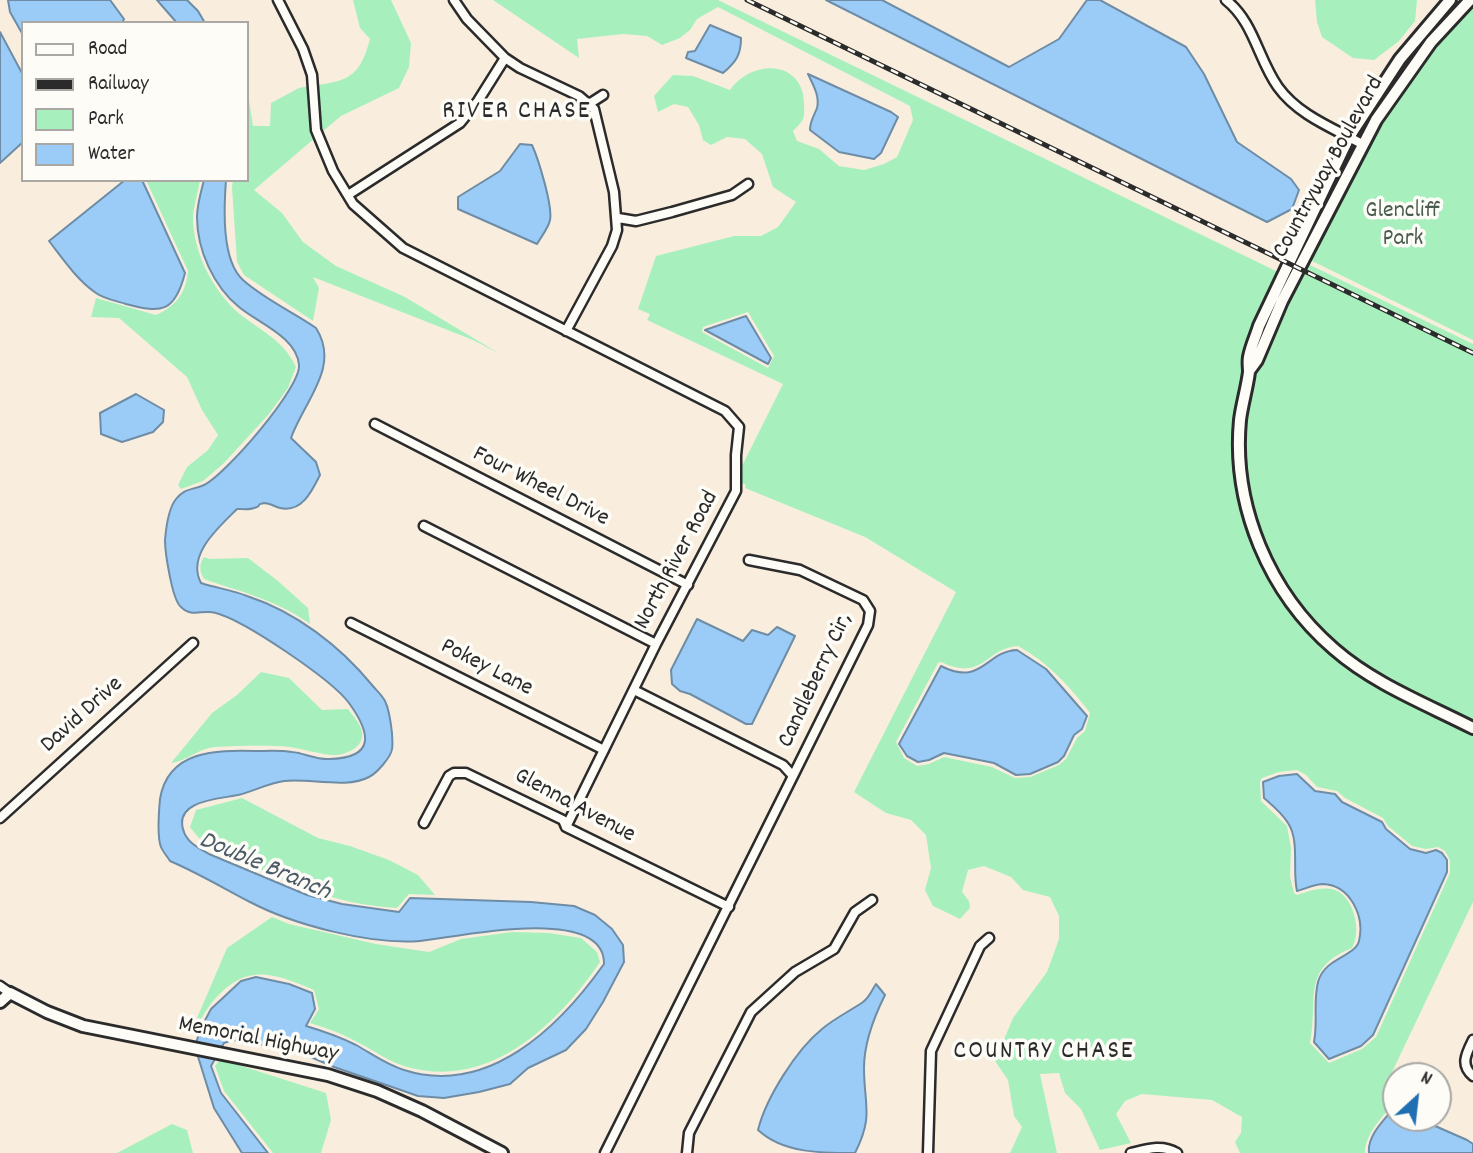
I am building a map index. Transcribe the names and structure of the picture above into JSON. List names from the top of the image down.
{
  "streets": {
    "street": [
      "Countryway Boulevard",
      "Four Wheel Drive",
      "North River Road",
      "Pokey Lane",
      "Candleberry Cir,",
      "David Drive",
      "Glenna Avenue",
      "Memorial Highway"
    ]
  },
  "crossings": [
    ["Four Wheel Drive", "North River Road"],
    ["North River Road", "Pokey Lane"],
    ["North River Road", "Glenna Avenue"]
  ],
  "districts": ["RIVER CHASE", "COUNTRY CHASE"],
  "water": ["Double Branch"],
  "parks": ["Glencliff Park"],
  "legend": [
    "Road",
    "Railway",
    "Park",
    "Water"
  ],
  "north": "top right"
}
